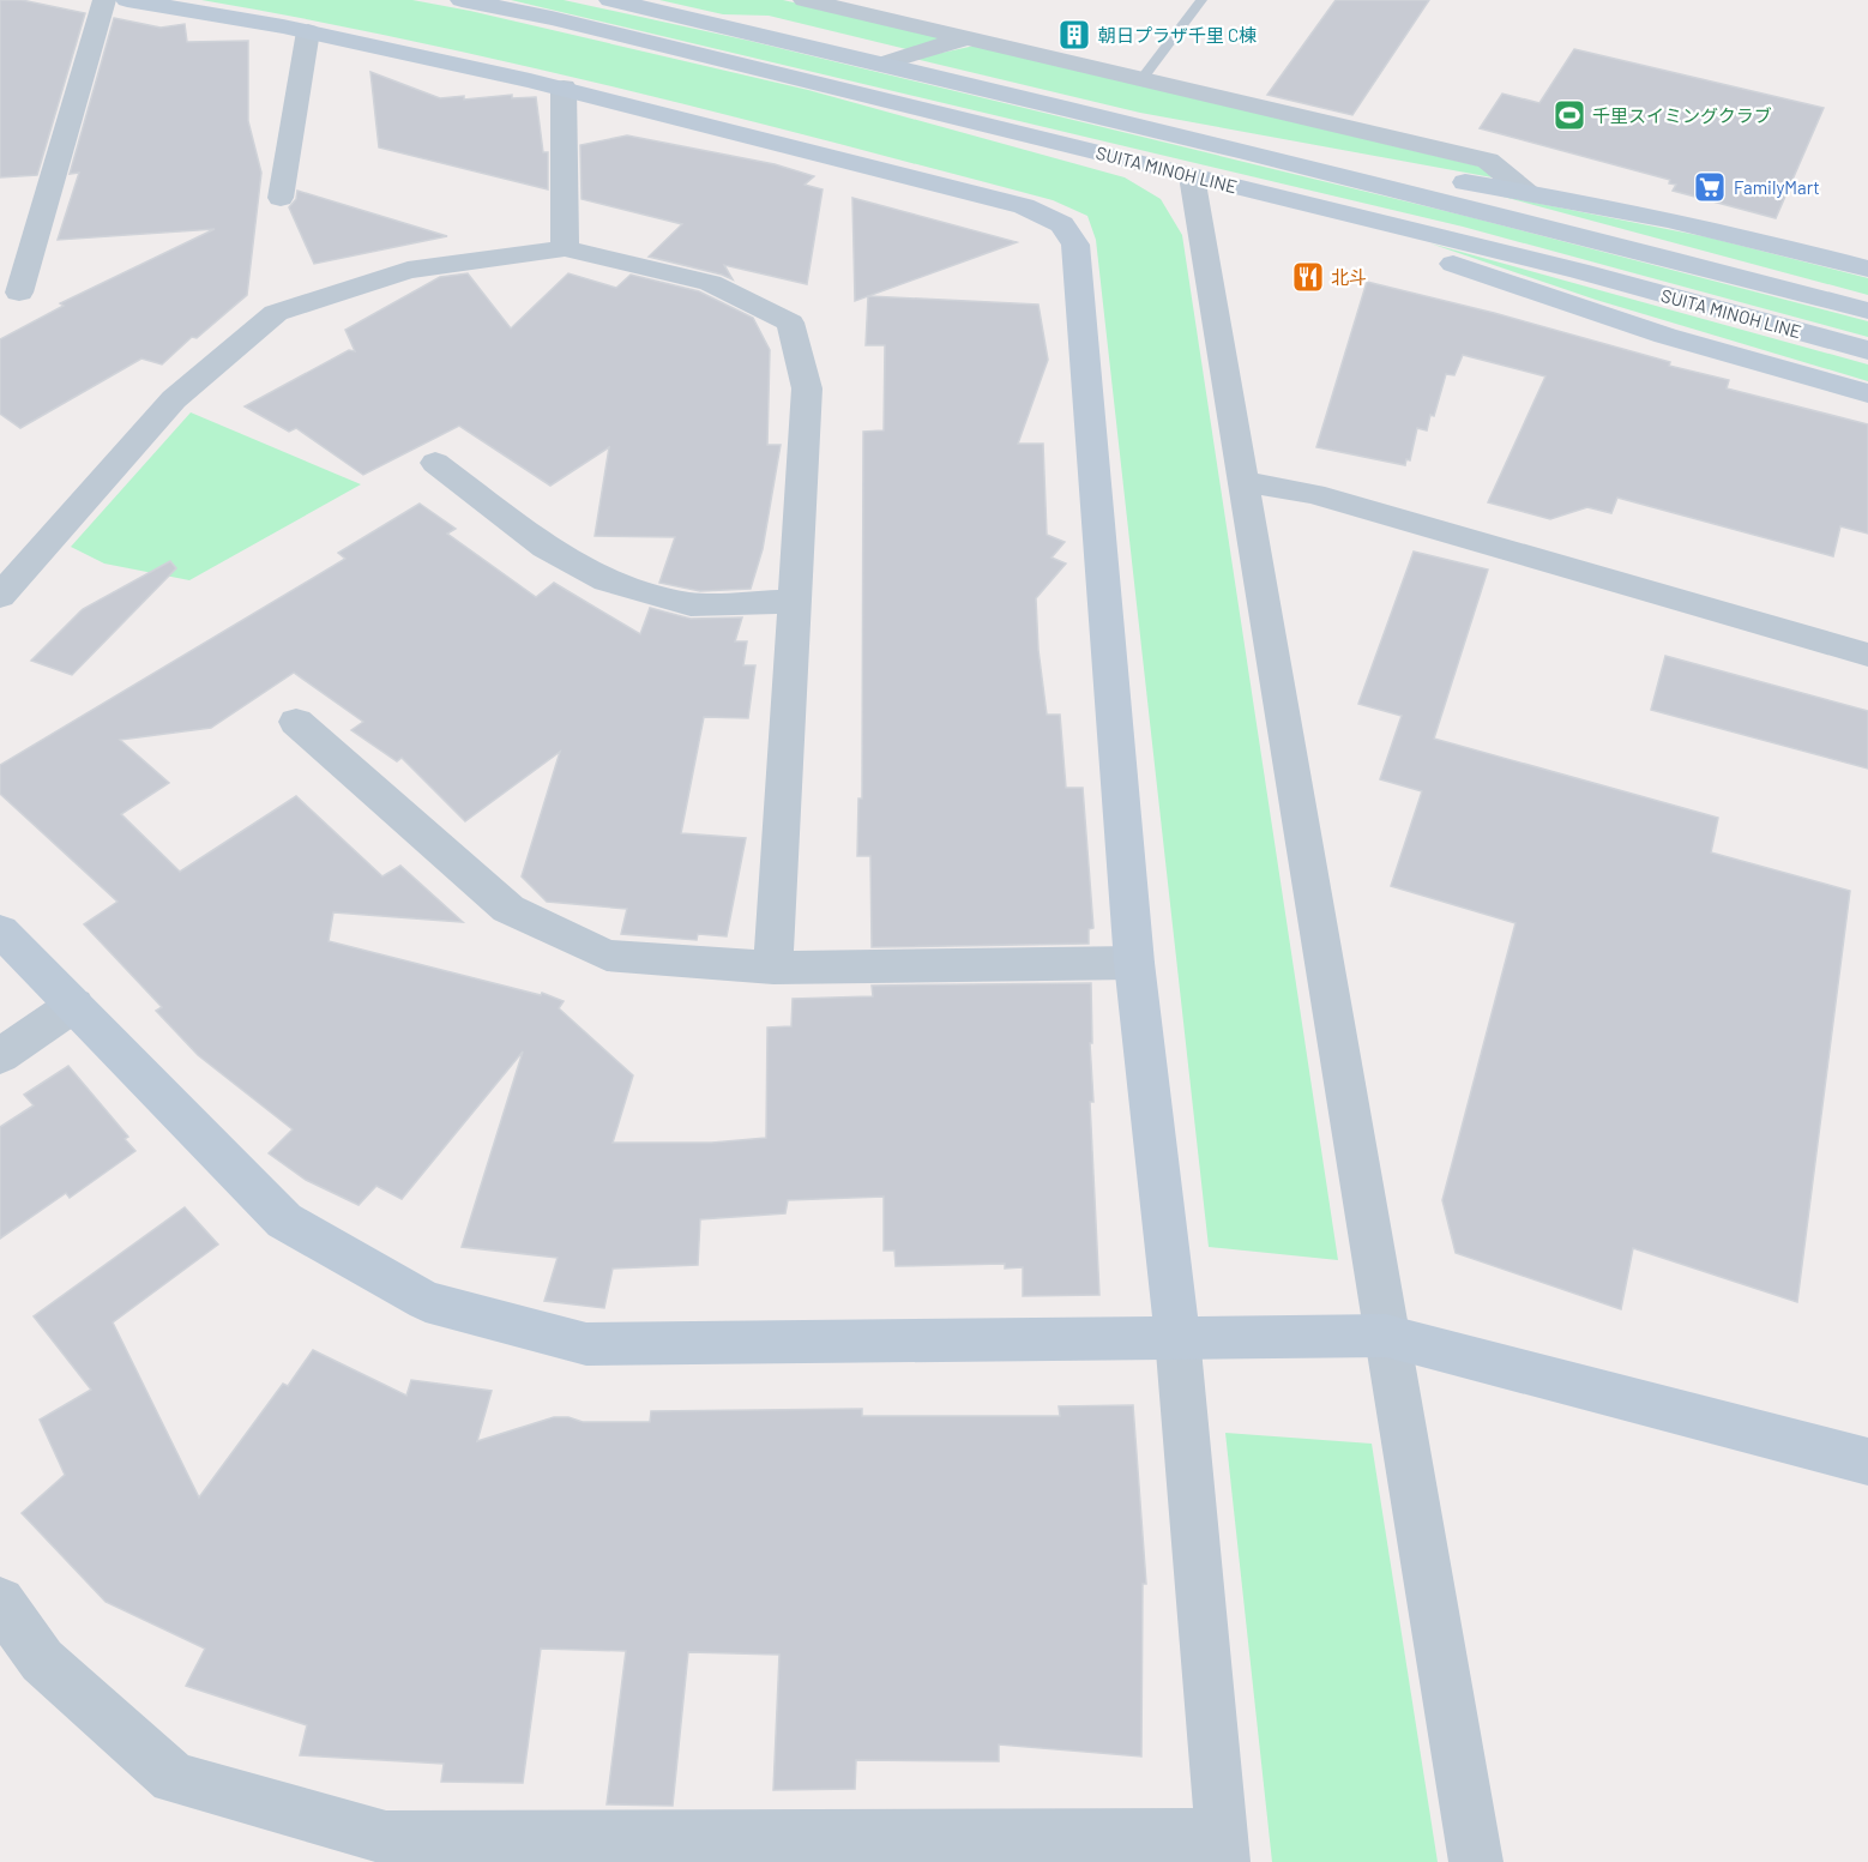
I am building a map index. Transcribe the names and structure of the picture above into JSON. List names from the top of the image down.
{
  "streets": {
    "main road": ["SUITA MINOH LINE"]
  },
  "places": {
    "building": ["朝日プラザ千里 C棟"],
    "sports": ["千里スイミングクラブ"],
    "supermarket": ["FamilyMart"],
    "restaurant": ["北斗"]
  }
}
